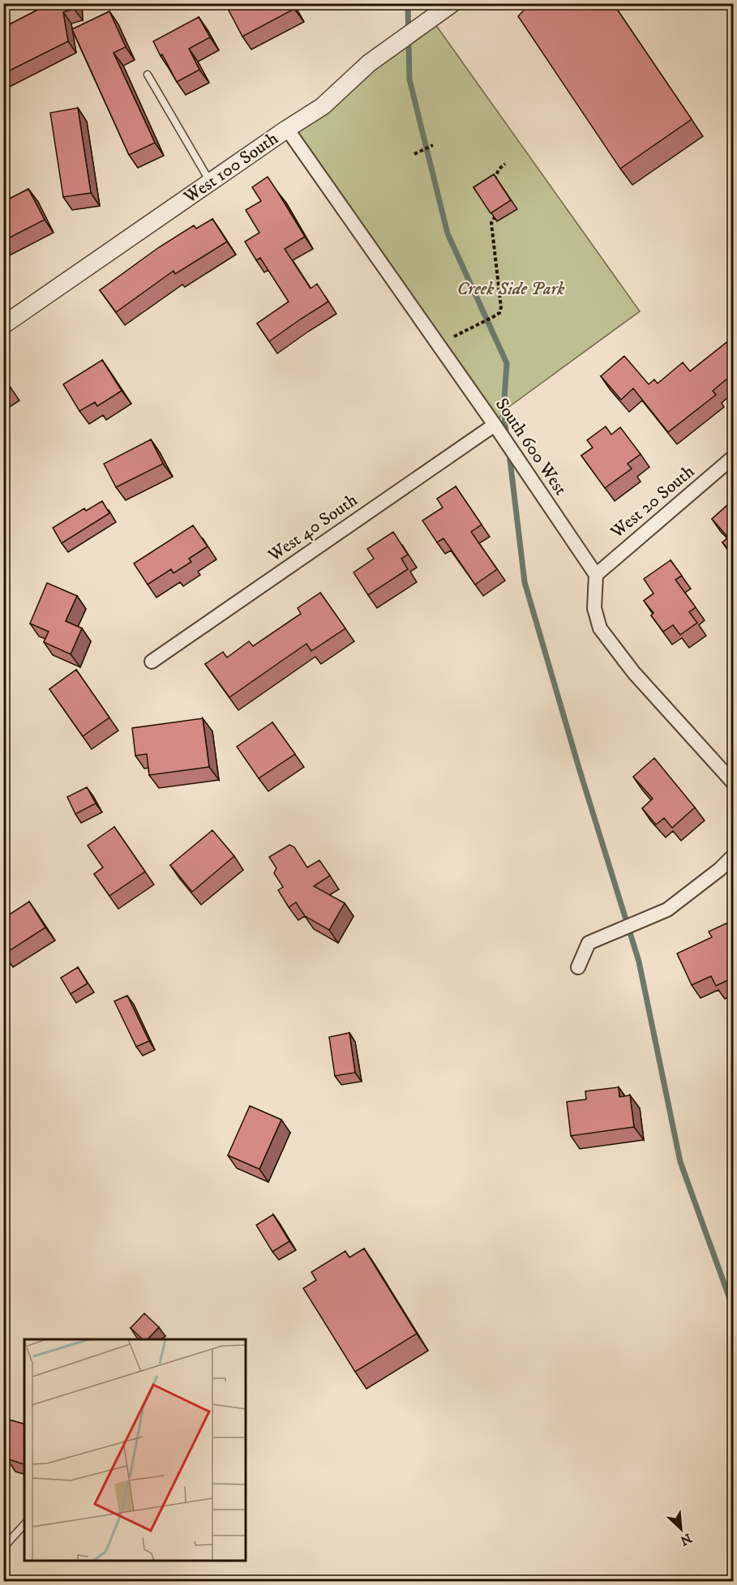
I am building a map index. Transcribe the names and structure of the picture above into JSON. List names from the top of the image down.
{
  "streets": {
    "street": [
      "West 100 South",
      "South 600 West",
      "West 20 South",
      "West 40 South"
    ]
  },
  "crossings": [
    ["West 100 South", "South 600 West"],
    ["South 600 West", "West 20 South"],
    ["South 600 West", "West 40 South"]
  ],
  "parks": ["Creek Side Park"],
  "north": "bottom right"
}
